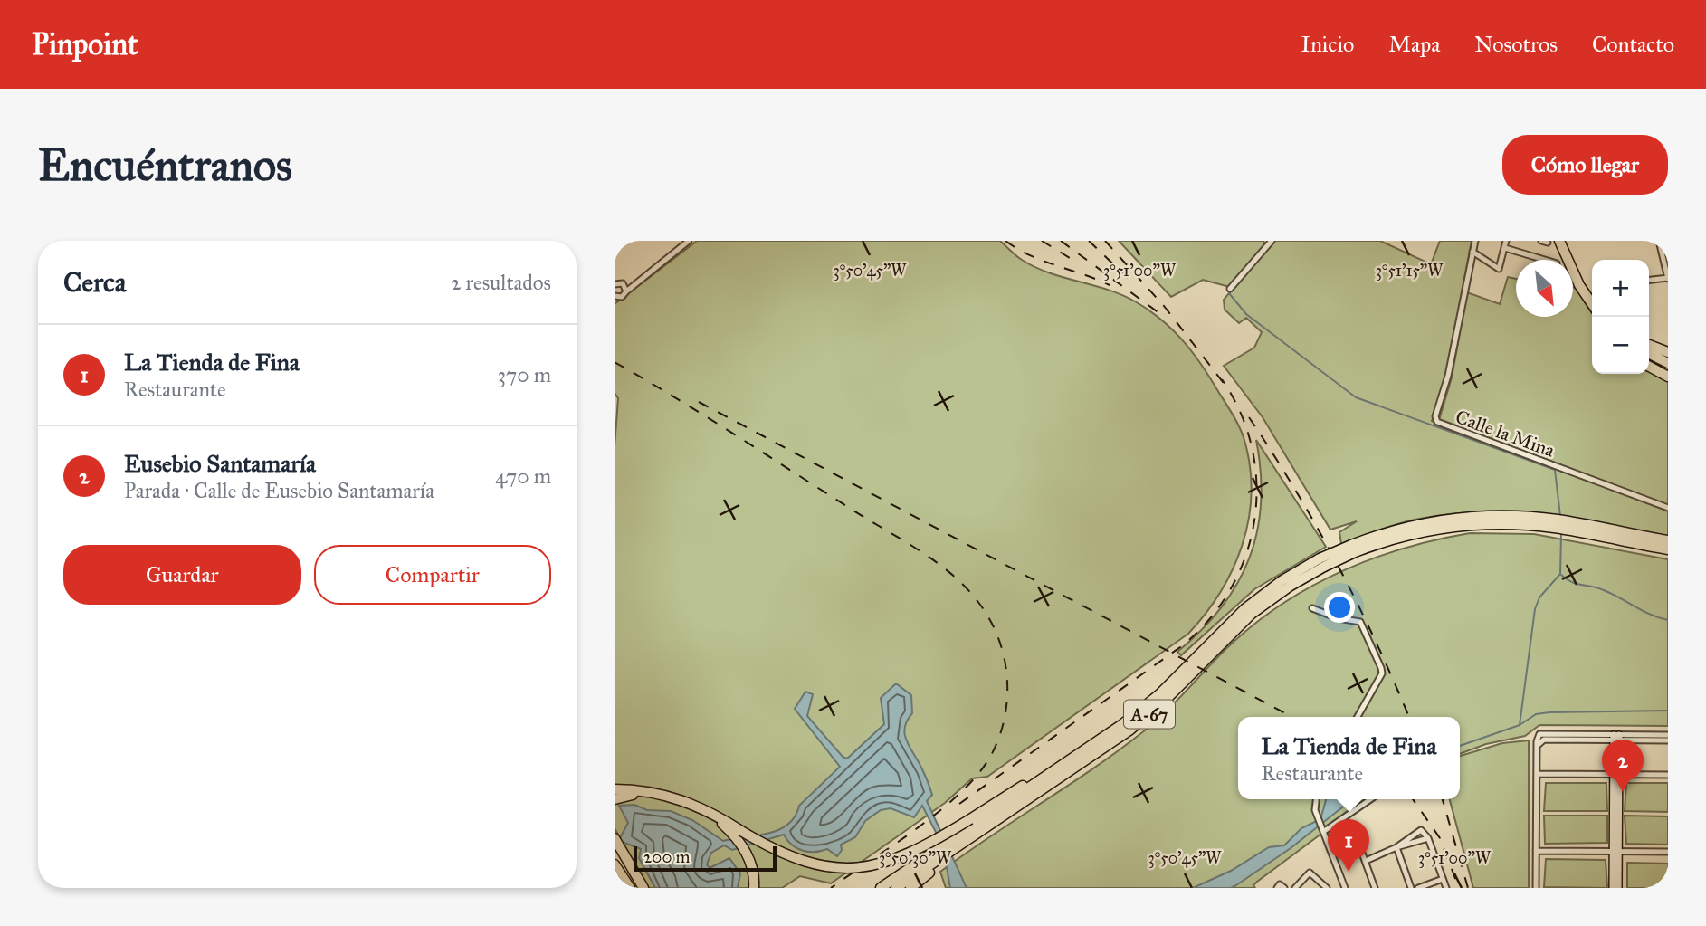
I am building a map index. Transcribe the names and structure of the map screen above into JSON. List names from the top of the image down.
{
  "streets": {
    "highway": ["A-67"],
    "street": ["Calle la Mina"]
  },
  "scale_bar": "200 m",
  "north": "bottom right",
  "page": {
    "header": "Pinpoint",
    "nav": [
      "Inicio",
      "Mapa",
      "Nosotros",
      "Contacto"
    ],
    "buttons": [
      "Cómo llegar",
      ["Guardar", "Compartir"]
    ],
    "title": "Encuéntranos",
    "heading": ["Cerca", "2 resultados"],
    "map_buttons": ["+", "−"],
    "list": [
      {
        "mark": "1",
        "name": "La Tienda de Fina",
        "note": "Restaurante",
        "value": "370 m"
      },
      {
        "mark": "2",
        "name": "Eusebio Santamaría",
        "note": "Parada · Calle de Eusebio Santamaría",
        "value": "470 m"
      }
    ],
    "popup": ["La Tienda de Fina", "Restaurante"],
    "pins": ["2", "1"],
    "scale": "200 m"
  },
  "coordinates": [
    "3°50'45\"W",
    "3°51'00\"W",
    "3°51'15\"W",
    "3°50'30\"W"
  ]
}
